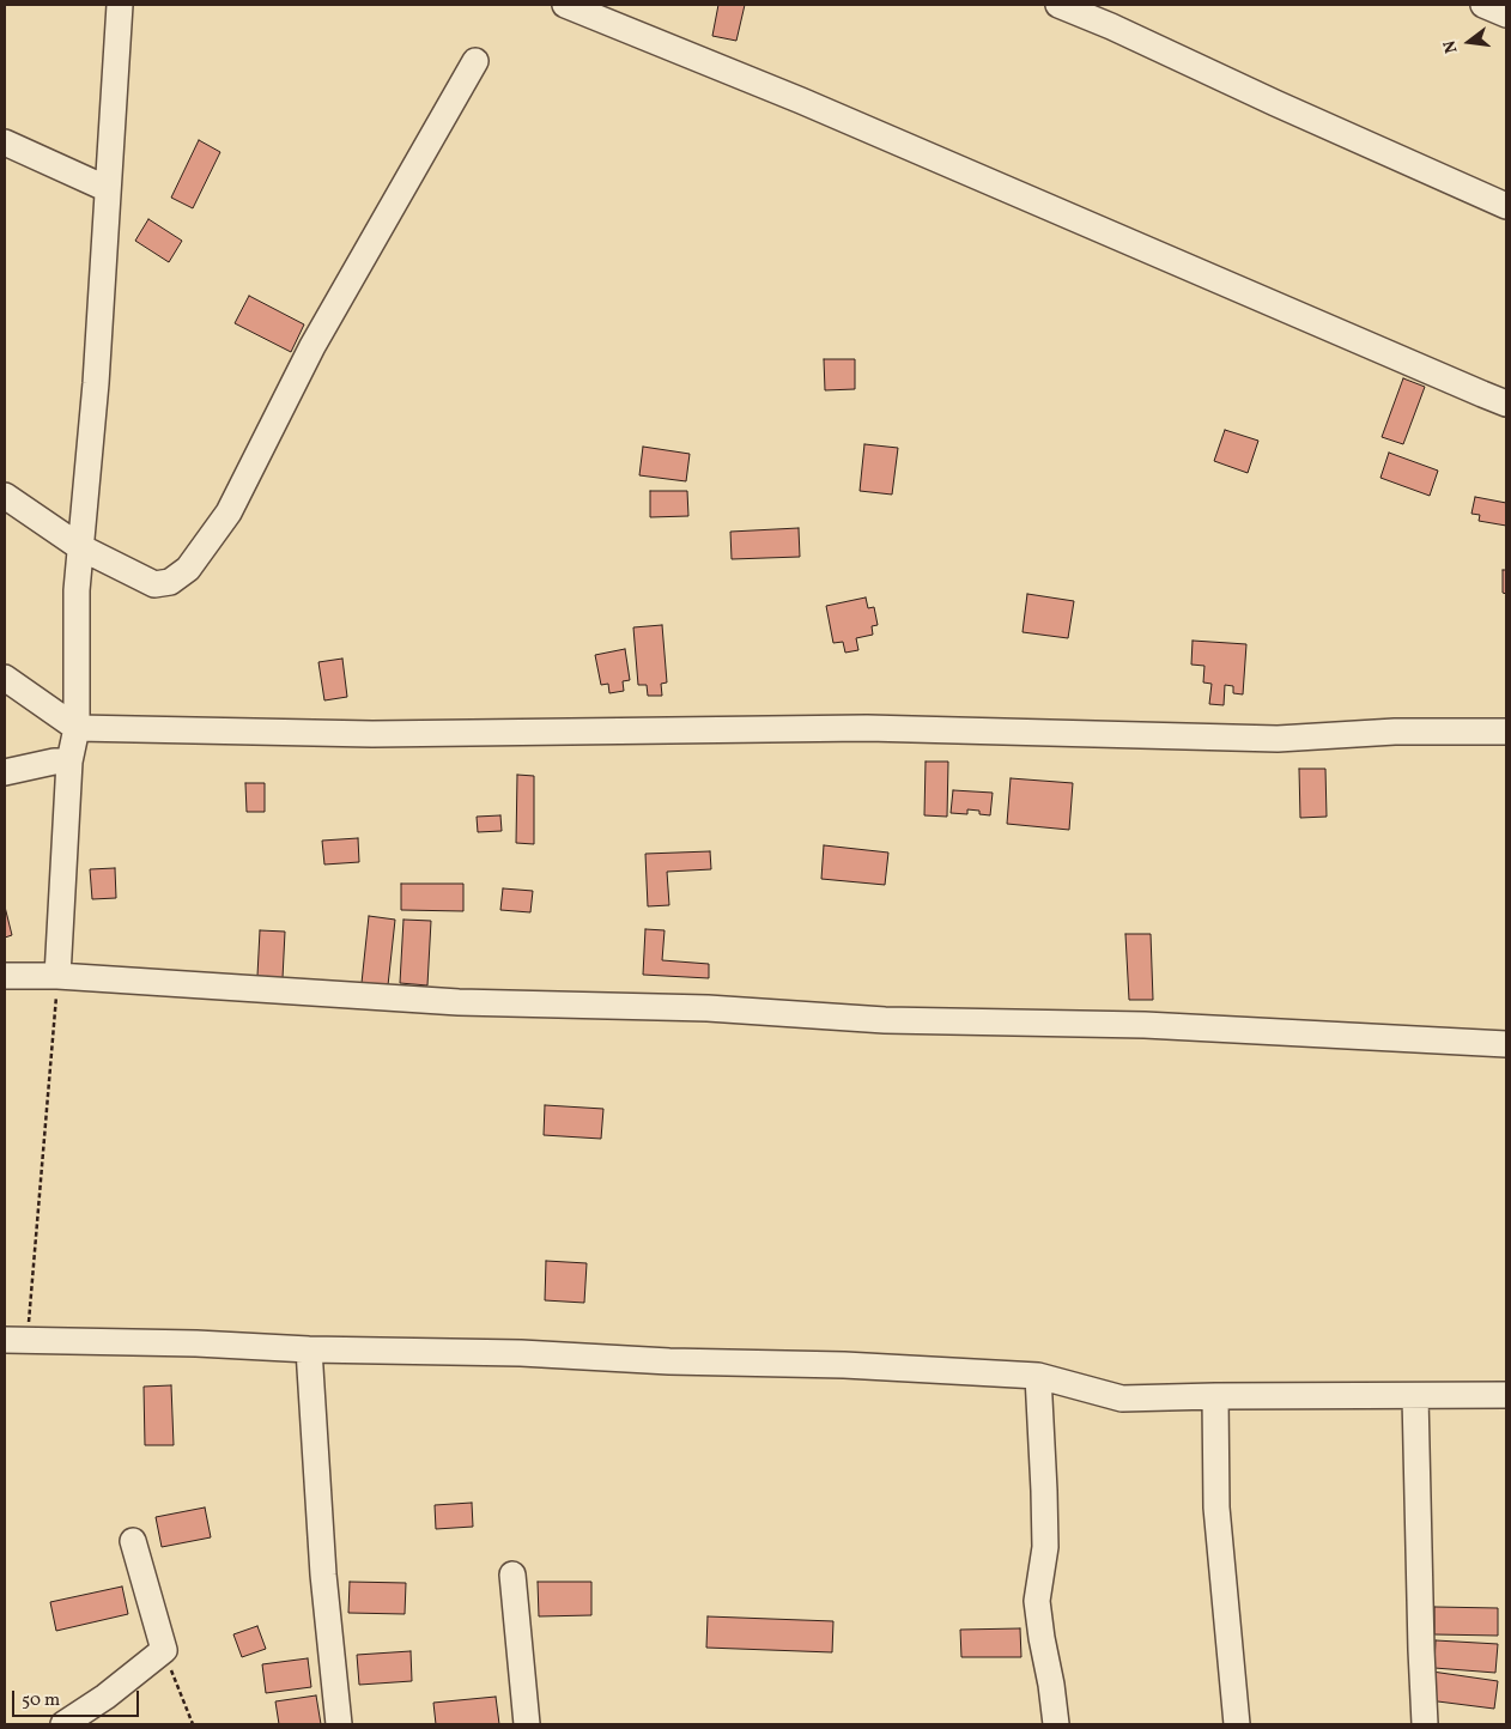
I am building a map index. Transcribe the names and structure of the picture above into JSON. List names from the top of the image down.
{
  "scale_bar": "50 m",
  "north": "left"
}
